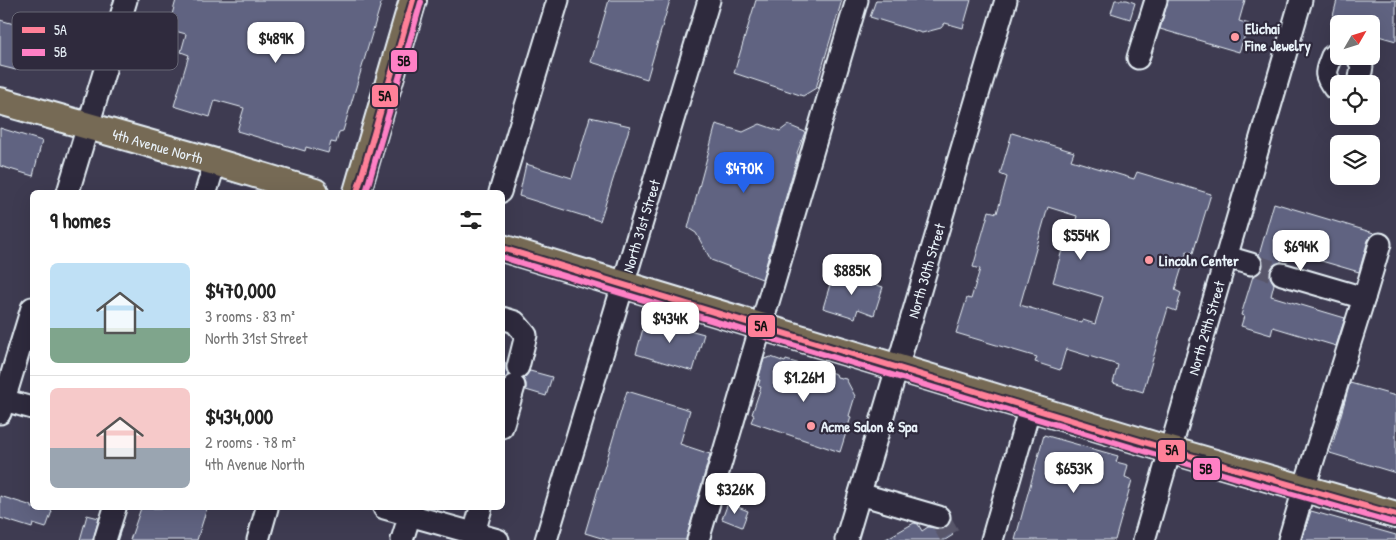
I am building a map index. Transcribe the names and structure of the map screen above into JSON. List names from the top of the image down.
{
  "streets": {
    "main road": ["4th Avenue North"],
    "street": ["North 31st Street", "North 30th Street", "North 29th Street"]
  },
  "places": ["Elichai Fine Jewelry", "Lincoln Center", "Acme Salon & Spa"],
  "lines": ["transit line 5A", "transit line 5B"],
  "legend": ["5A", "5B"],
  "north": "top right",
  "page": {
    "price": [
      "$489K",
      "$470K",
      "$554K",
      "$694K",
      "$885K",
      "$434K",
      "$1.26M",
      "$653K",
      "$326K"
    ],
    "heading": "9 homes",
    "list": [
      {
        "name": "$470,000",
        "note": "3 rooms · 83 m² · North 31st Street"
      },
      {
        "name": "$434,000",
        "note": "2 rooms · 78 m² · 4th Avenue North"
      }
    ]
  }
}
